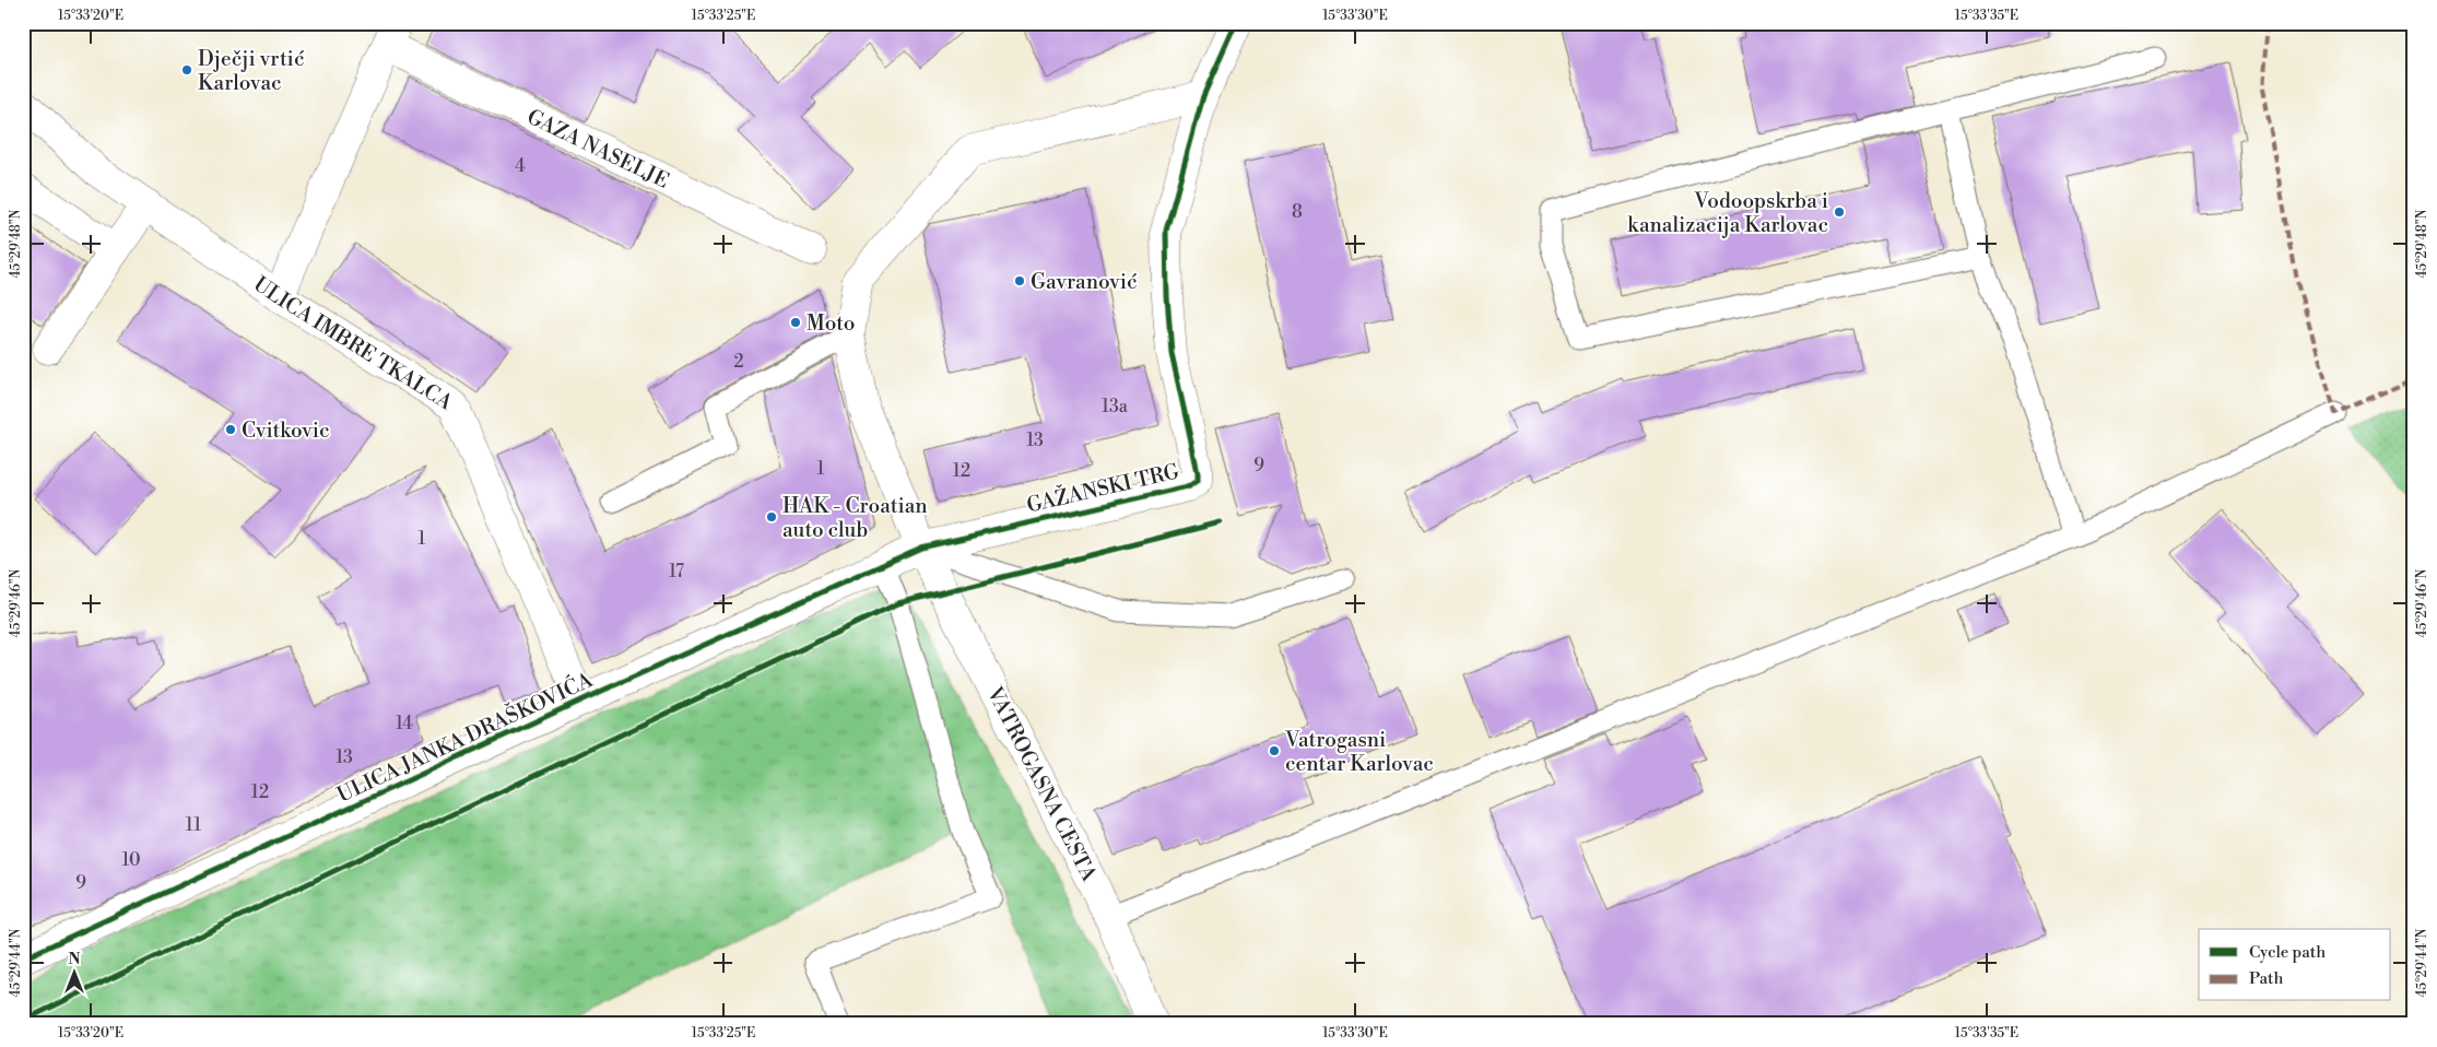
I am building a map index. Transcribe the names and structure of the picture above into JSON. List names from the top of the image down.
{
  "streets": {
    "street": [
      "GAZA NASELJE",
      "ULICA IMBRE TKALCA",
      "GAŽANSKI TRG",
      "ULICA JANKA DRAŠKOVIĆA",
      "VATROGASNA CESTA"
    ]
  },
  "crossings": [
    ["GAZA NASELJE", "ULICA IMBRE TKALCA"],
    ["ULICA IMBRE TKALCA", "ULICA JANKA DRAŠKOVIĆA"],
    ["GAŽANSKI TRG", "ULICA JANKA DRAŠKOVIĆA"],
    ["GAŽANSKI TRG", "VATROGASNA CESTA"],
    ["ULICA JANKA DRAŠKOVIĆA", "VATROGASNA CESTA"]
  ],
  "places": [
    "Dječji vrtić Karlovac",
    "Vodoopskrba i kanalizacija Karlovac",
    "Gavranović",
    "Moto",
    "Cvitkovic",
    "HAK - Croatian auto club",
    "Vatrogasni centar Karlovac"
  ],
  "house_numbers": [
    "4",
    "8",
    "2",
    "13a",
    "13",
    "9",
    "1",
    "12",
    "1",
    "17",
    "14",
    "13",
    "12",
    "11",
    "10",
    "9"
  ],
  "legend": ["Cycle path", "Path"],
  "north": "top",
  "coordinates": [
    "15°33'20\"E",
    "15°33'25\"E",
    "15°33'30\"E",
    "15°33'35\"E",
    "45°29'48\"N",
    "45°29'46\"N",
    "45°29'44\"N"
  ]
}
